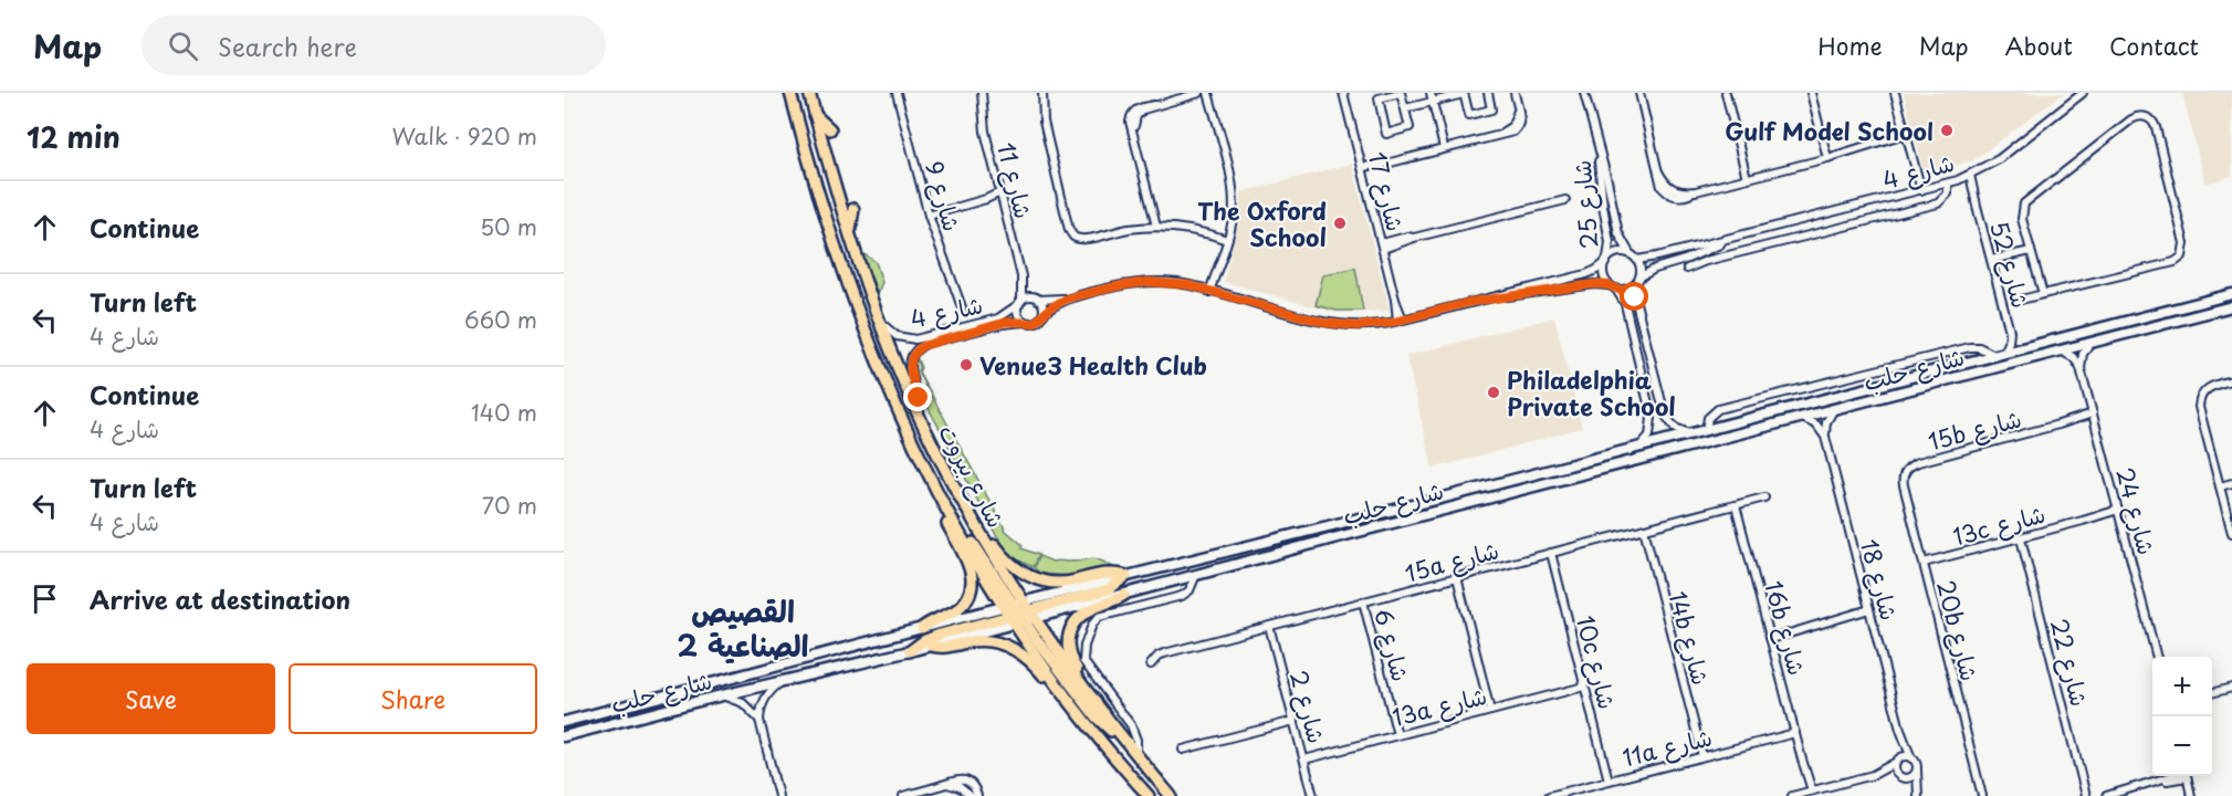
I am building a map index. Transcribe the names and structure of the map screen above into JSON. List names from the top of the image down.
{
  "streets": {
    "main road": ["شارع بيروت"],
    "street": [
      "شارع 4",
      "شارع 11",
      "شارع 17",
      "شارع 9",
      "شارع 25",
      "شارع 52",
      "شارع حلب",
      "15b شارع",
      "شارع 24",
      "13c شارع",
      "15a شارع",
      "شارع 18",
      "16b شارع",
      "20b شارع",
      "14b شارع",
      "شارع 6",
      "10c شارع",
      "شارع 22",
      "13a شارع",
      "شارع 2",
      "11a شارع"
    ]
  },
  "crossings": [
    ["شارع 4", "شارع 11"],
    ["شارع 4", "شارع 25"],
    ["شارع 4", "شارع 52"],
    ["شارع 4", "شارع بيروت"],
    ["شارع 52", "شارع حلب"],
    ["شارع حلب", "شارع بيروت"],
    ["15b شارع", "شارع 24"],
    ["15b شارع", "20b شارع"],
    ["شارع 24", "13c شارع"],
    ["13c شارع", "20b شارع"],
    ["13c شارع", "شارع 22"],
    ["15a شارع", "16b شارع"],
    ["15a شارع", "14b شارع"],
    ["15a شارع", "شارع 6"],
    ["15a شارع", "10c شارع"],
    ["15a شارع", "شارع 2"],
    ["16b شارع", "11a شارع"],
    ["14b شارع", "11a شارع"],
    ["شارع 6", "13a شارع"],
    ["10c شارع", "13a شارع"],
    ["10c شارع", "11a شارع"],
    ["13a شارع", "شارع 2"]
  ],
  "districts": ["القصيص الصناعية 2"],
  "places": [
    "Gulf Model School",
    "The Oxford School",
    "Venue3 Health Club",
    "Philadelphia Private School"
  ],
  "page": {
    "header": "Map",
    "search": "Search here",
    "nav": [
      "Home",
      "Map",
      "About",
      "Contact"
    ],
    "heading": ["12 min", "Walk · 920 m"],
    "list": [
      ["Continue", "50 m"],
      ["Turn left", "شارع 4", "660 m"],
      ["Continue", "شارع 4", "140 m"],
      ["Turn left", "شارع 4", "70 m"],
      "Arrive at destination"
    ],
    "buttons": ["Save", "Share"],
    "map_buttons": ["+", "−"]
  }
}
